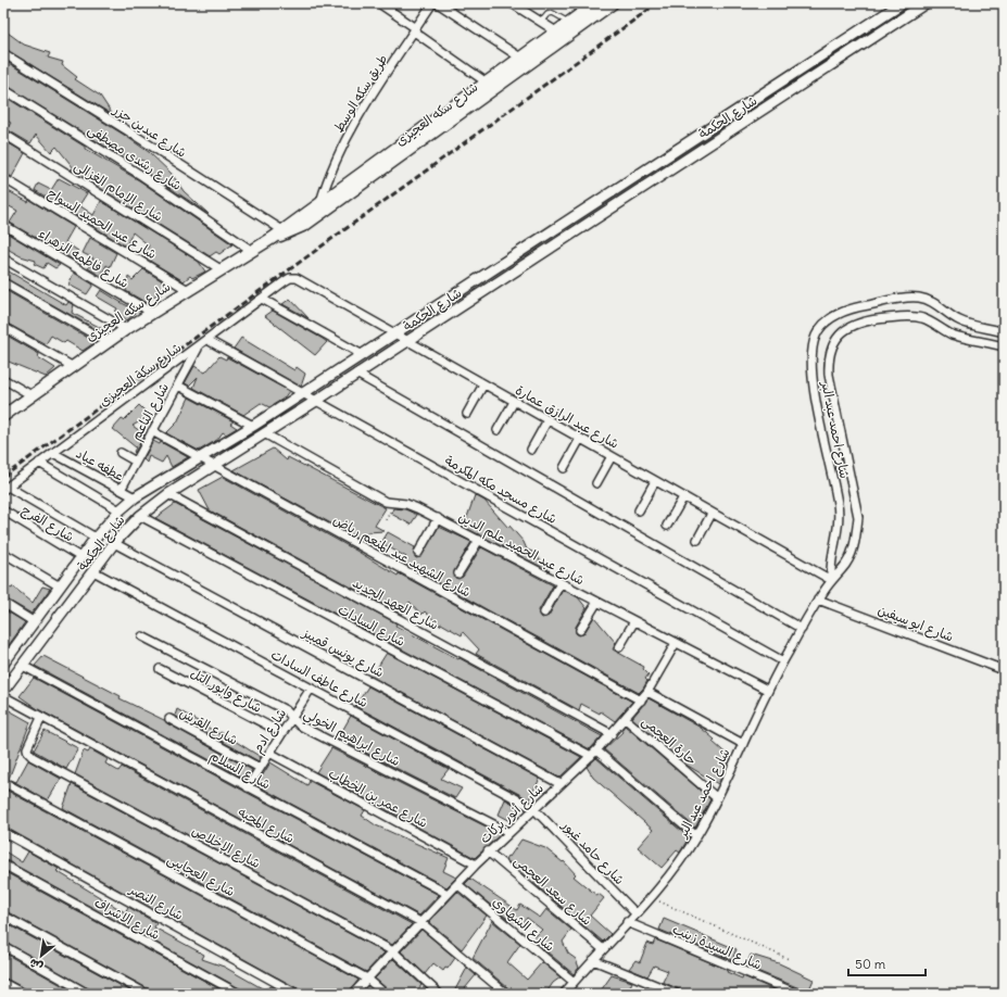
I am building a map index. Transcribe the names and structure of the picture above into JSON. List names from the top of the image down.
{
  "streets": {
    "main road": ["شارع سكه العجيزى"],
    "street": [
      "طريق سكه الوسط",
      "شارع الحكمة",
      "شارع عبدين جزر",
      "شارع رشدى مصطفى",
      "شارع الإمام الغزالى",
      "شارع عبد الحميد السواح",
      "شارع فاطمه الزهراء",
      "شارع سكة العجيزى",
      "شارع الناعم",
      "شارع عبد الرازق عمارة",
      "شارع احمد عبد البر",
      "عطفه عياد",
      "شارع مسجد مكه المكرمة",
      "شارع الفرج",
      "شارع عبد الحميد علم الدين",
      "شارع الشهيد عبد المنعم رياض",
      "شارع العهد الجديد",
      "شارع ابو سيفين",
      "شارع السادات",
      "شارع يونس قمبيز",
      "شارع عاطف السادات",
      "شارع وابور التل",
      "شارع القرش",
      "شارع ادم",
      "شارع ابراهيم الخولي",
      "حارة العجمى",
      "شارع السلام",
      "شارع عمر بن الخطاب",
      "شارع أنور بركات",
      "شارع المحبه",
      "شارع الإخلاص",
      "شارع حامد غبور",
      "شارع العجايبى",
      "شارع سعد العجمى",
      "شارع النصر",
      "شارع الاشراف",
      "شارع الشهاوي",
      "شارع السيدة زينب"
    ]
  },
  "crossings": [
    ["طريق سكه الوسط", "شارع سكه العجيزى"],
    ["شارع سكه العجيزى", "شارع عبدين جزر"],
    ["شارع سكه العجيزى", "شارع رشدى مصطفى"],
    ["شارع سكه العجيزى", "شارع الإمام الغزالى"],
    ["شارع سكه العجيزى", "شارع عبد الحميد السواح"],
    ["شارع سكه العجيزى", "شارع فاطمه الزهراء"],
    ["شارع الحكمة", "شارع عبد الرازق عمارة"],
    ["شارع الحكمة", "عطفه عياد"],
    ["شارع الحكمة", "شارع مسجد مكه المكرمة"],
    ["شارع الحكمة", "شارع الفرج"],
    ["شارع الحكمة", "شارع عبد الحميد علم الدين"],
    ["شارع الحكمة", "شارع الشهيد عبد المنعم رياض"],
    ["شارع الحكمة", "شارع العهد الجديد"],
    ["شارع الحكمة", "شارع السادات"],
    ["شارع الحكمة", "شارع يونس قمبيز"],
    ["شارع الحكمة", "شارع عاطف السادات"],
    ["شارع الحكمة", "شارع السلام"],
    ["شارع سكة العجيزى", "شارع الناعم"],
    ["شارع سكة العجيزى", "شارع عبد الرازق عمارة"],
    ["شارع سكة العجيزى", "عطفه عياد"],
    ["شارع سكة العجيزى", "شارع مسجد مكه المكرمة"],
    ["شارع الناعم", "عطفه عياد"],
    ["شارع الناعم", "شارع الشهيد عبد المنعم رياض"],
    ["شارع عبد الرازق عمارة", "شارع احمد عبد البر"],
    ["شارع احمد عبد البر", "شارع مسجد مكه المكرمة"],
    ["شارع احمد عبد البر", "شارع عبد الحميد علم الدين"],
    ["شارع احمد عبد البر", "شارع ابو سيفين"],
    ["شارع احمد عبد البر", "شارع السادات"],
    ["شارع احمد عبد البر", "حارة العجمى"],
    ["شارع احمد عبد البر", "شارع حامد غبور"],
    ["شارع احمد عبد البر", "شارع سعد العجمى"],
    ["شارع احمد عبد البر", "شارع الشهاوي"],
    ["شارع احمد عبد البر", "شارع السيدة زينب"],
    ["شارع عبد الحميد علم الدين", "شارع أنور بركات"],
    ["شارع الشهيد عبد المنعم رياض", "شارع أنور بركات"],
    ["شارع العهد الجديد", "شارع أنور بركات"],
    ["شارع السادات", "شارع أنور بركات"],
    ["شارع يونس قمبيز", "شارع أنور بركات"],
    ["شارع عاطف السادات", "شارع ادم"],
    ["شارع عاطف السادات", "شارع أنور بركات"],
    ["شارع عاطف السادات", "شارع حامد غبور"],
    ["شارع وابور التل", "شارع ادم"],
    ["شارع القرش", "شارع ادم"],
    ["شارع ادم", "شارع ابراهيم الخولي"],
    ["شارع ادم", "شارع السلام"],
    ["شارع ادم", "شارع عمر بن الخطاب"],
    ["شارع ابراهيم الخولي", "شارع أنور بركات"],
    ["حارة العجمى", "شارع أنور بركات"],
    ["شارع السلام", "شارع أنور بركات"],
    ["شارع عمر بن الخطاب", "شارع أنور بركات"],
    ["شارع أنور بركات", "شارع المحبه"],
    ["شارع أنور بركات", "شارع الإخلاص"],
    ["شارع أنور بركات", "شارع حامد غبور"],
    ["شارع أنور بركات", "شارع العجايبى"],
    ["شارع أنور بركات", "شارع سعد العجمى"],
    ["شارع أنور بركات", "شارع الشهاوي"],
    ["شارع المحبه", "شارع الإخلاص"]
  ],
  "scale_bar": "50 m",
  "north": "bottom left"
}
